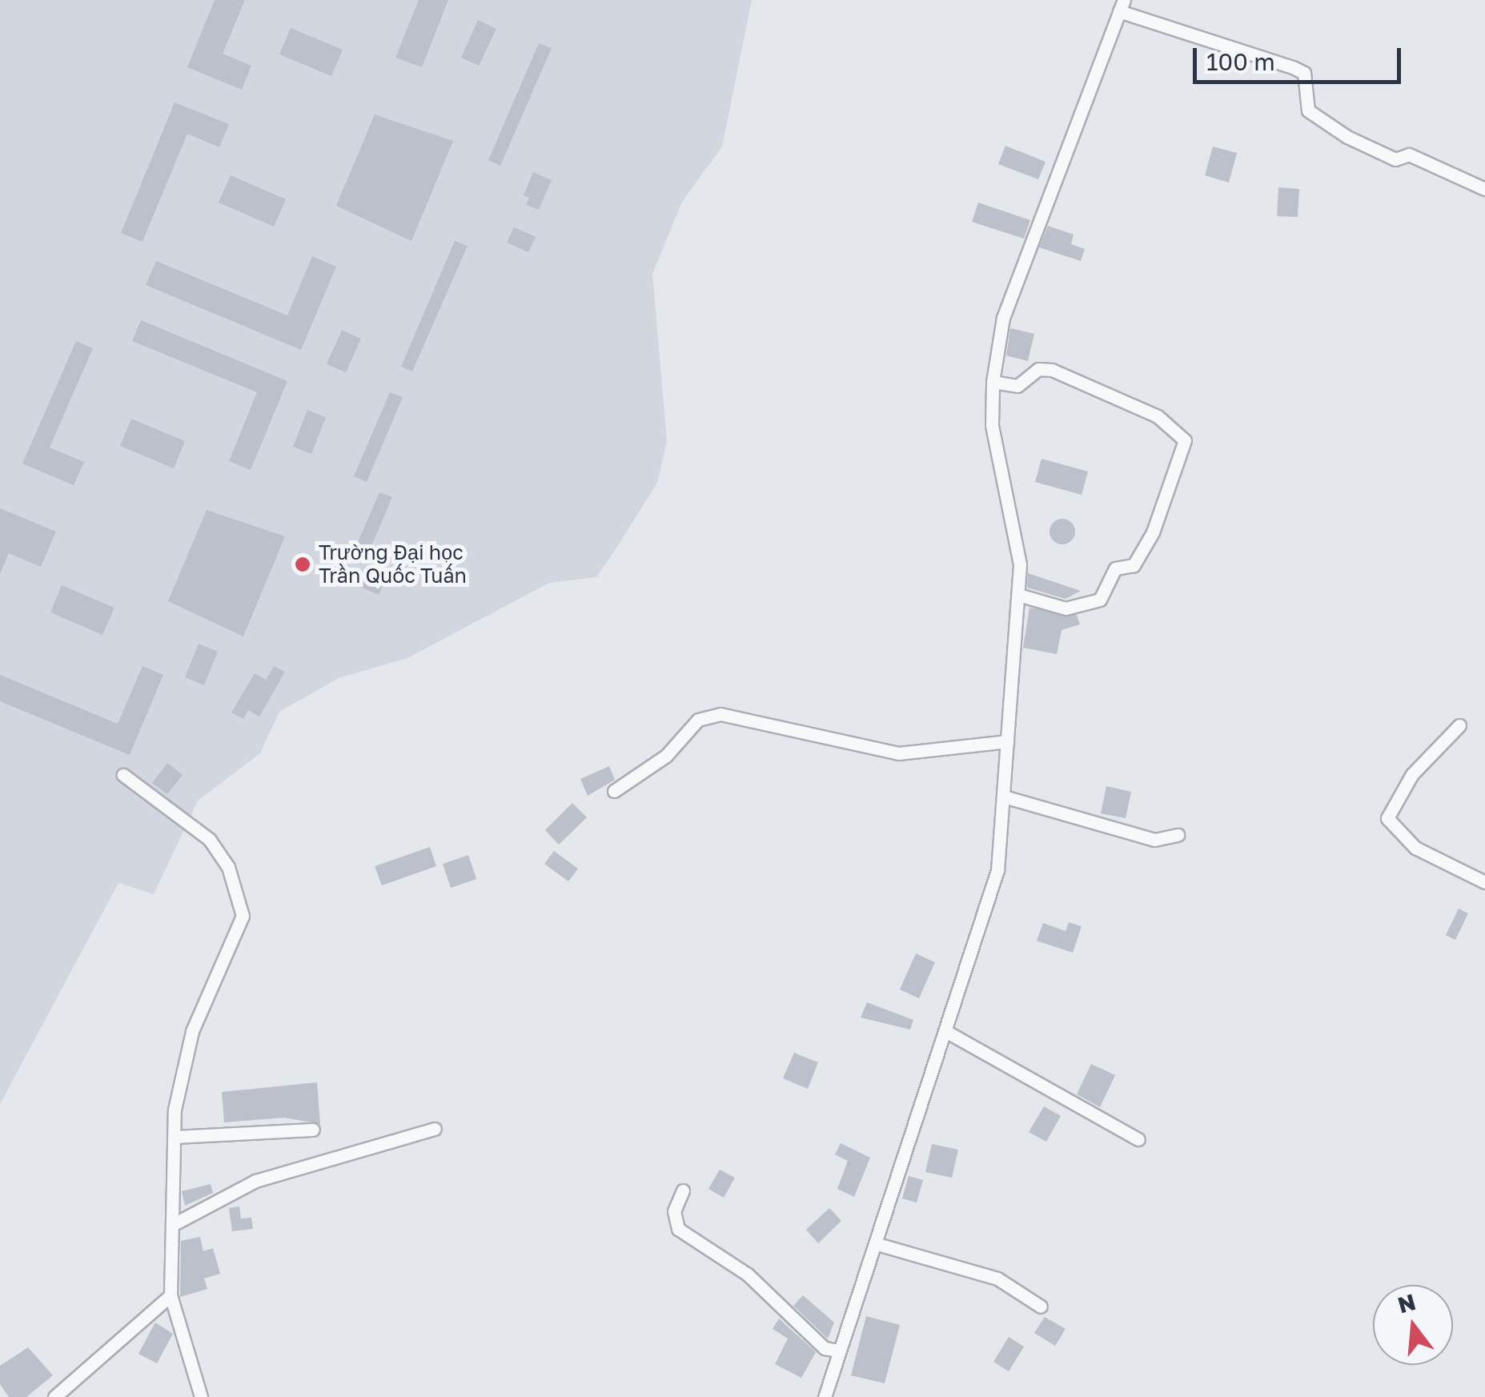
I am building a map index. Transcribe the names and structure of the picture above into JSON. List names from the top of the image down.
{
  "places": ["Trường Đại học Trần Quốc Tuấn"],
  "scale_bar": "100 m",
  "north": "top"
}
